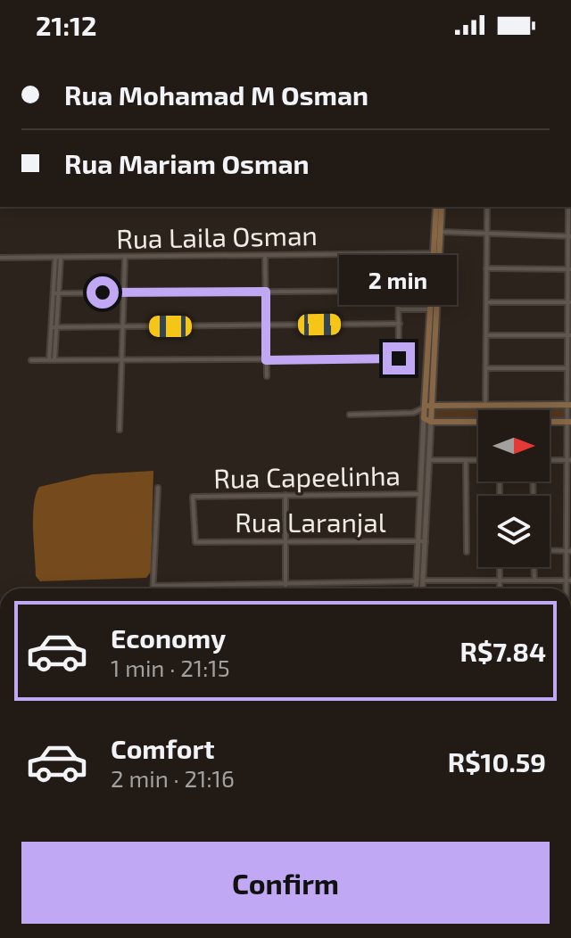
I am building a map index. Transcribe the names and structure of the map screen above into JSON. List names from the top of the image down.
{
  "streets": {
    "street": ["Rua Laila Osman", "Rua Capeelinha", "Rua Laranjal"]
  },
  "crossings": [
    ["Rua Capeelinha", "Rua Laranjal"]
  ],
  "north": "right",
  "page": {
    "status": "21:12",
    "banner": ["Rua Mohamad M Osman", "Rua Mariam Osman"],
    "bubble": "2 min",
    "list": [
      {
        "name": "Economy",
        "note": "1 min · 21:15",
        "value": "R$7.84"
      },
      {
        "name": "Comfort",
        "note": "2 min · 21:16",
        "value": "R$10.59"
      }
    ],
    "buttons": "Confirm"
  }
}
